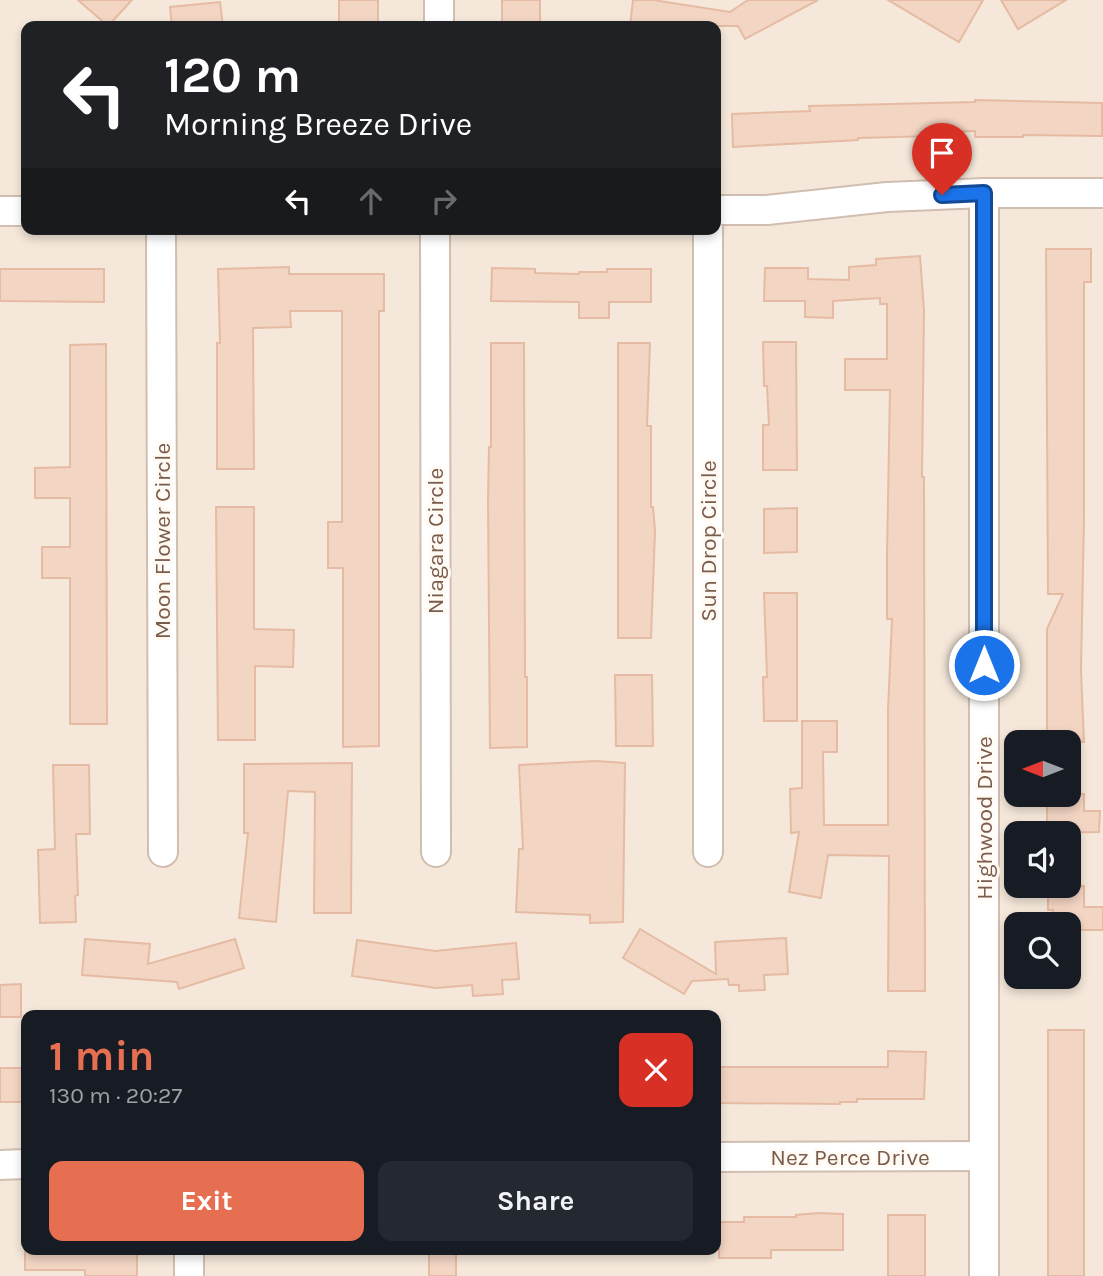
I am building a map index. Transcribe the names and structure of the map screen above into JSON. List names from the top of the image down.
{
  "streets": {
    "street": [
      "Moon Flower Circle",
      "Niagara Circle",
      "Sun Drop Circle",
      "Highwood Drive",
      "Nez Perce Drive"
    ]
  },
  "crossings": [
    ["Highwood Drive", "Nez Perce Drive"]
  ],
  "north": "left",
  "page": {
    "turn": ["120 m", "Morning Breeze Drive"],
    "heading": ["1 min", "130 m · 20:27"],
    "buttons": ["Exit", "Share"]
  }
}
